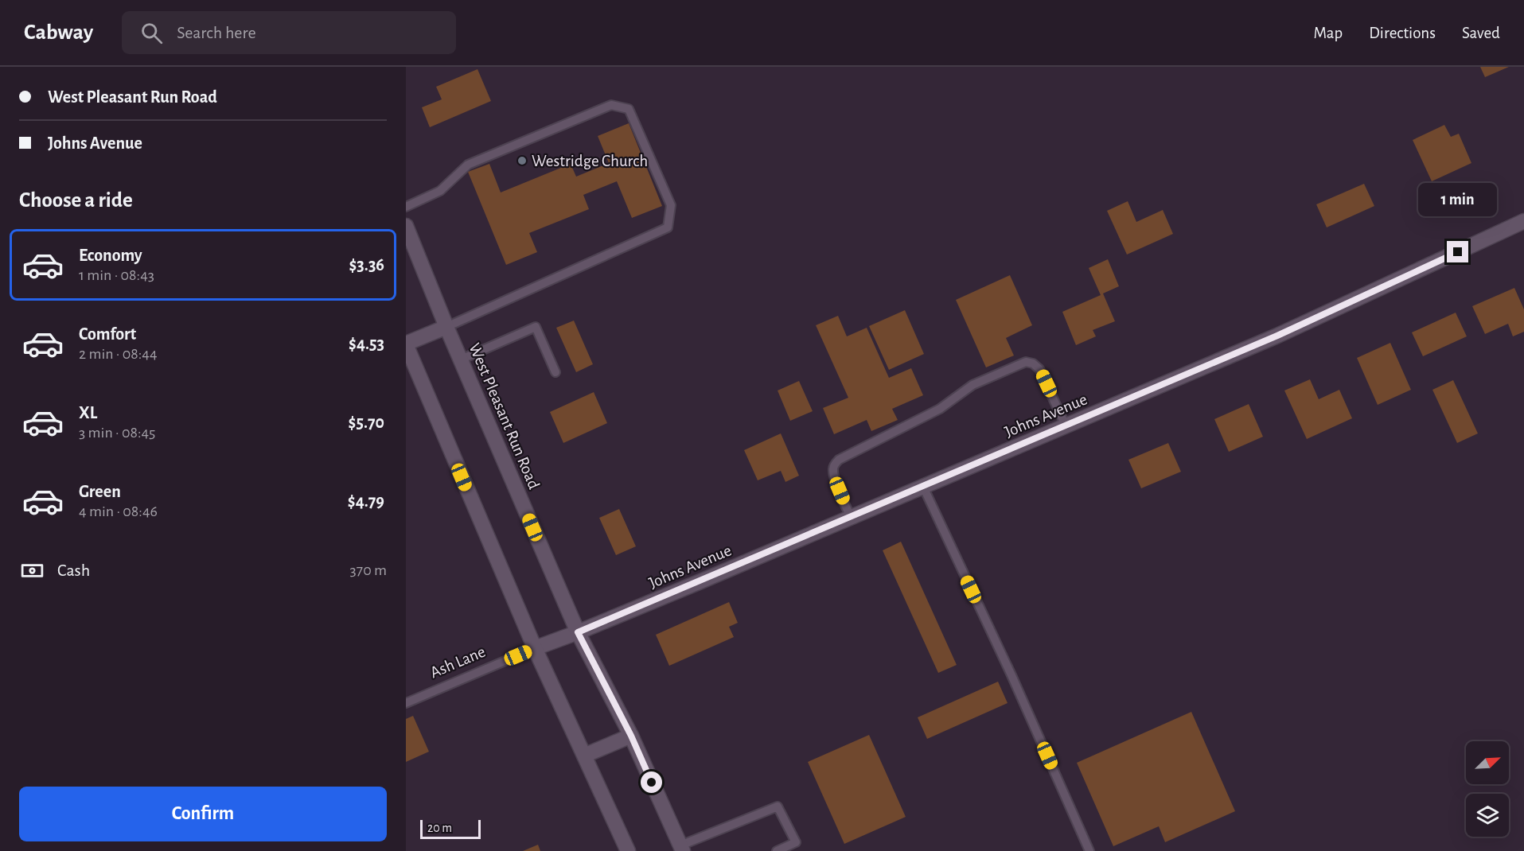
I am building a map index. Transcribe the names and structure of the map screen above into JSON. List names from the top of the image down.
{
  "streets": {
    "main road": ["Johns Avenue", "West Pleasant Run Road", "Ash Lane"]
  },
  "crossings": [
    ["Johns Avenue", "West Pleasant Run Road"],
    ["Johns Avenue", "Ash Lane"],
    ["West Pleasant Run Road", "Ash Lane"]
  ],
  "places": ["Westridge Church"],
  "scale_bar": "20 m",
  "north": "top right",
  "page": {
    "header": "Cabway",
    "search": "Search here",
    "nav": ["Map", "Directions", "Saved"],
    "banner": ["West Pleasant Run Road", "Johns Avenue"],
    "heading": "Choose a ride",
    "bubble": "1 min",
    "list": [
      {
        "name": "Economy",
        "note": "1 min · 08:43",
        "value": "$3.36"
      },
      {
        "name": "Comfort",
        "note": "2 min · 08:44",
        "value": "$4.53"
      },
      {
        "name": "XL",
        "note": "3 min · 08:45",
        "value": "$5.70"
      },
      {
        "name": "Green",
        "note": "4 min · 08:46",
        "value": "$4.79"
      }
    ],
    "pay": ["Cash", "370 m"],
    "buttons": "Confirm",
    "scale": "20 m"
  }
}
